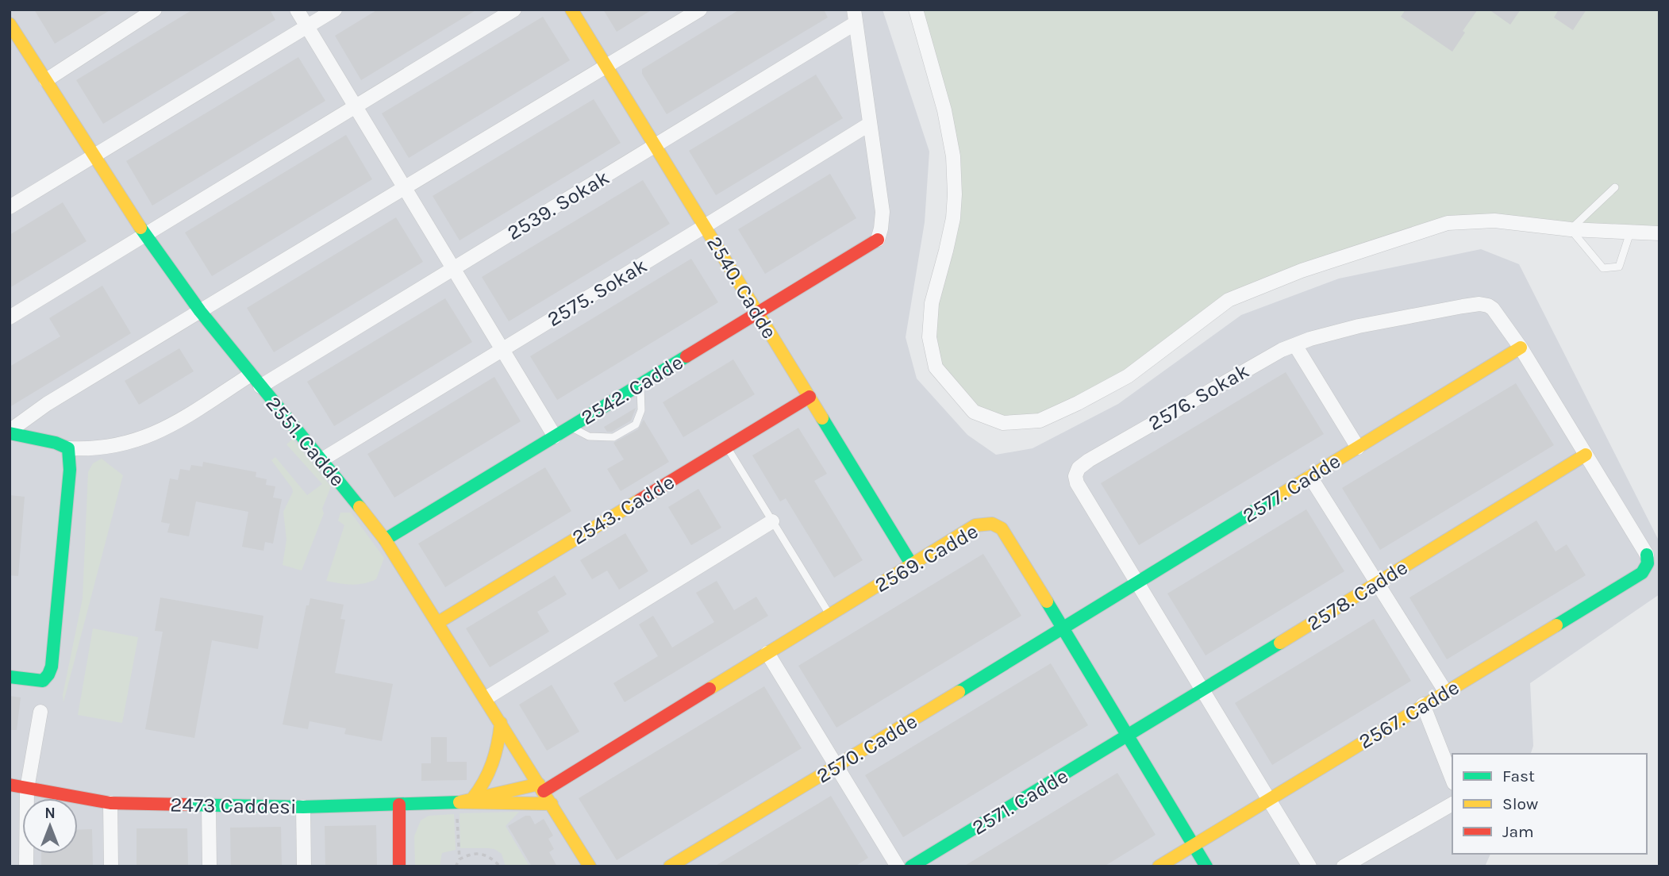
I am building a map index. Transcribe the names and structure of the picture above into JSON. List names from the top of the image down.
{
  "streets": {
    "street": [
      "2539. Sokak",
      "2540. Cadde",
      "2575. Sokak",
      "2542. Cadde",
      "2576. Sokak",
      "2551. Cadde",
      "2577. Cadde",
      "2543. Cadde",
      "2569. Cadde",
      "2578. Cadde",
      "2567. Cadde",
      "2570. Cadde",
      "2571. Cadde",
      "2473 Caddesi"
    ]
  },
  "crossings": [
    ["2539. Sokak", "2540. Cadde"],
    ["2539. Sokak", "2551. Cadde"],
    ["2540. Cadde", "2575. Sokak"],
    ["2540. Cadde", "2542. Cadde"],
    ["2540. Cadde", "2543. Cadde"],
    ["2540. Cadde", "2569. Cadde"],
    ["2575. Sokak", "2551. Cadde"],
    ["2542. Cadde", "2551. Cadde"],
    ["2576. Sokak", "2577. Cadde"],
    ["2576. Sokak", "2578. Cadde"],
    ["2576. Sokak", "2567. Cadde"],
    ["2551. Cadde", "2543. Cadde"],
    ["2551. Cadde", "2569. Cadde"],
    ["2577. Cadde", "2569. Cadde"],
    ["2577. Cadde", "2570. Cadde"],
    ["2569. Cadde", "2578. Cadde"],
    ["2569. Cadde", "2567. Cadde"],
    ["2569. Cadde", "2570. Cadde"],
    ["2569. Cadde", "2571. Cadde"],
    ["2569. Cadde", "2473 Caddesi"],
    ["2578. Cadde", "2571. Cadde"]
  ],
  "legend": ["Fast", "Slow", "Jam"],
  "north": "top"
}
